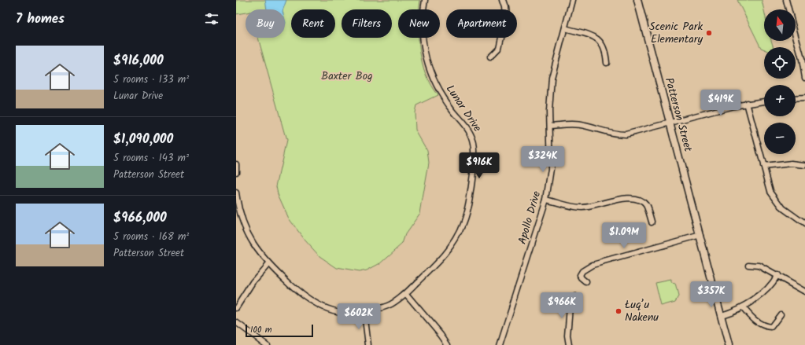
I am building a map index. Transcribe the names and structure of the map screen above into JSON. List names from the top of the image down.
{
  "streets": {
    "street": ["Lunar Drive", "Patterson Street", "Apollo Drive"]
  },
  "parks": ["Baxter Bog"],
  "places": ["Scenic Park Elementary", "Łuq’u Nakenu"],
  "scale_bar": "100 m",
  "north": "top",
  "page": {
    "heading": "7 homes",
    "map_buttons": ["+", "−"],
    "chip": [
      "Buy",
      "Rent",
      "Filters",
      "New",
      "Apartment"
    ],
    "list": [
      {
        "name": "$916,000",
        "note": "5 rooms · 133 m² · Lunar Drive"
      },
      {
        "name": "$1,090,000",
        "note": "5 rooms · 143 m² · Patterson Street"
      },
      {
        "name": "$966,000",
        "note": "5 rooms · 168 m² · Patterson Street"
      }
    ],
    "price": [
      "$419K",
      "$324K",
      "$916K",
      "$1.09M",
      "$357K",
      "$966K",
      "$602K"
    ],
    "scale": "100 m"
  }
}
